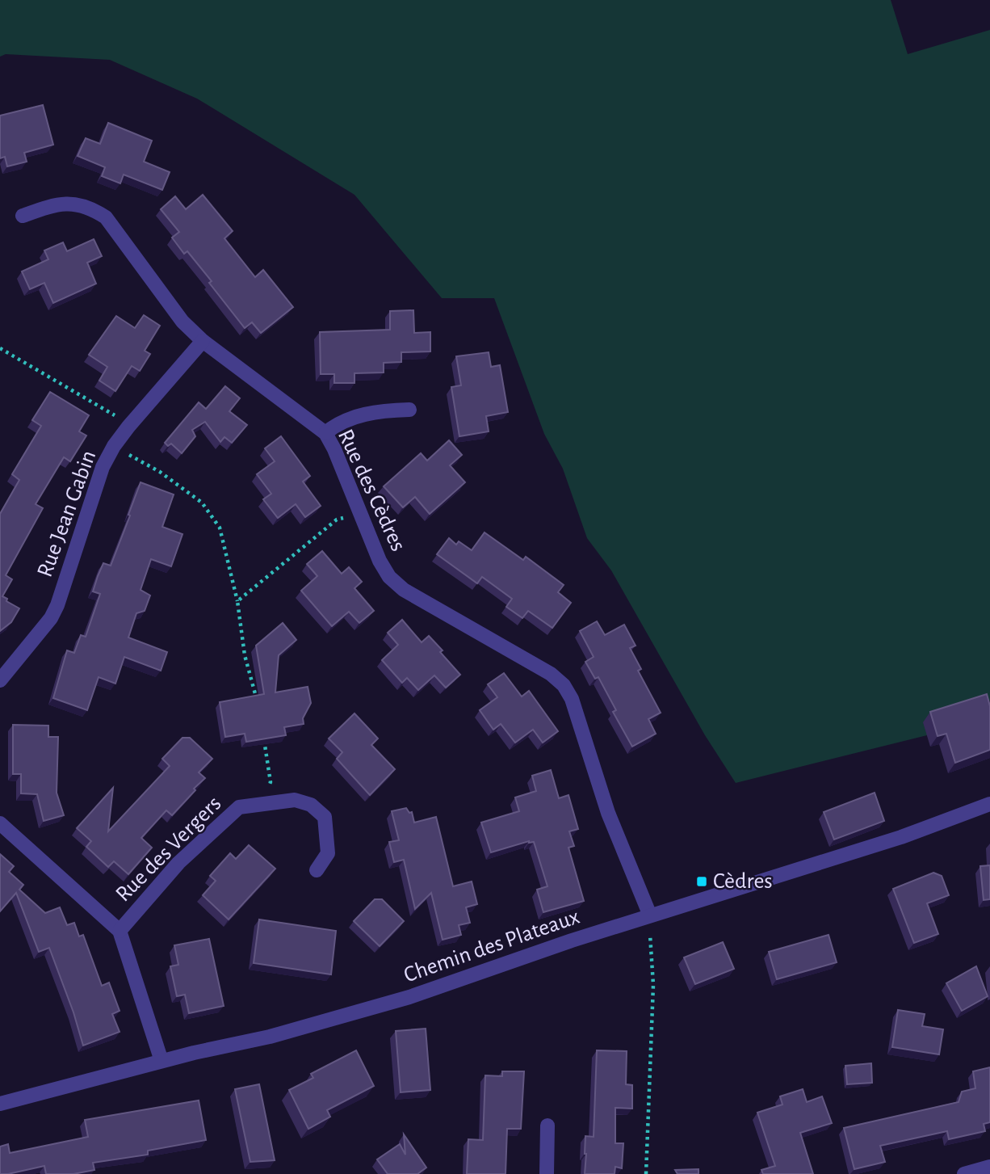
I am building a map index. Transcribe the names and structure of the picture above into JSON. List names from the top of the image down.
{
  "streets": {
    "street": [
      "Rue des Cèdres",
      "Rue Jean Gabin",
      "Rue des Vergers",
      "Chemin des Plateaux"
    ]
  },
  "crossings": [
    ["Rue des Cèdres", "Rue Jean Gabin"],
    ["Rue des Cèdres", "Chemin des Plateaux"]
  ],
  "places": {
    "transit": ["Cèdres"]
  }
}
